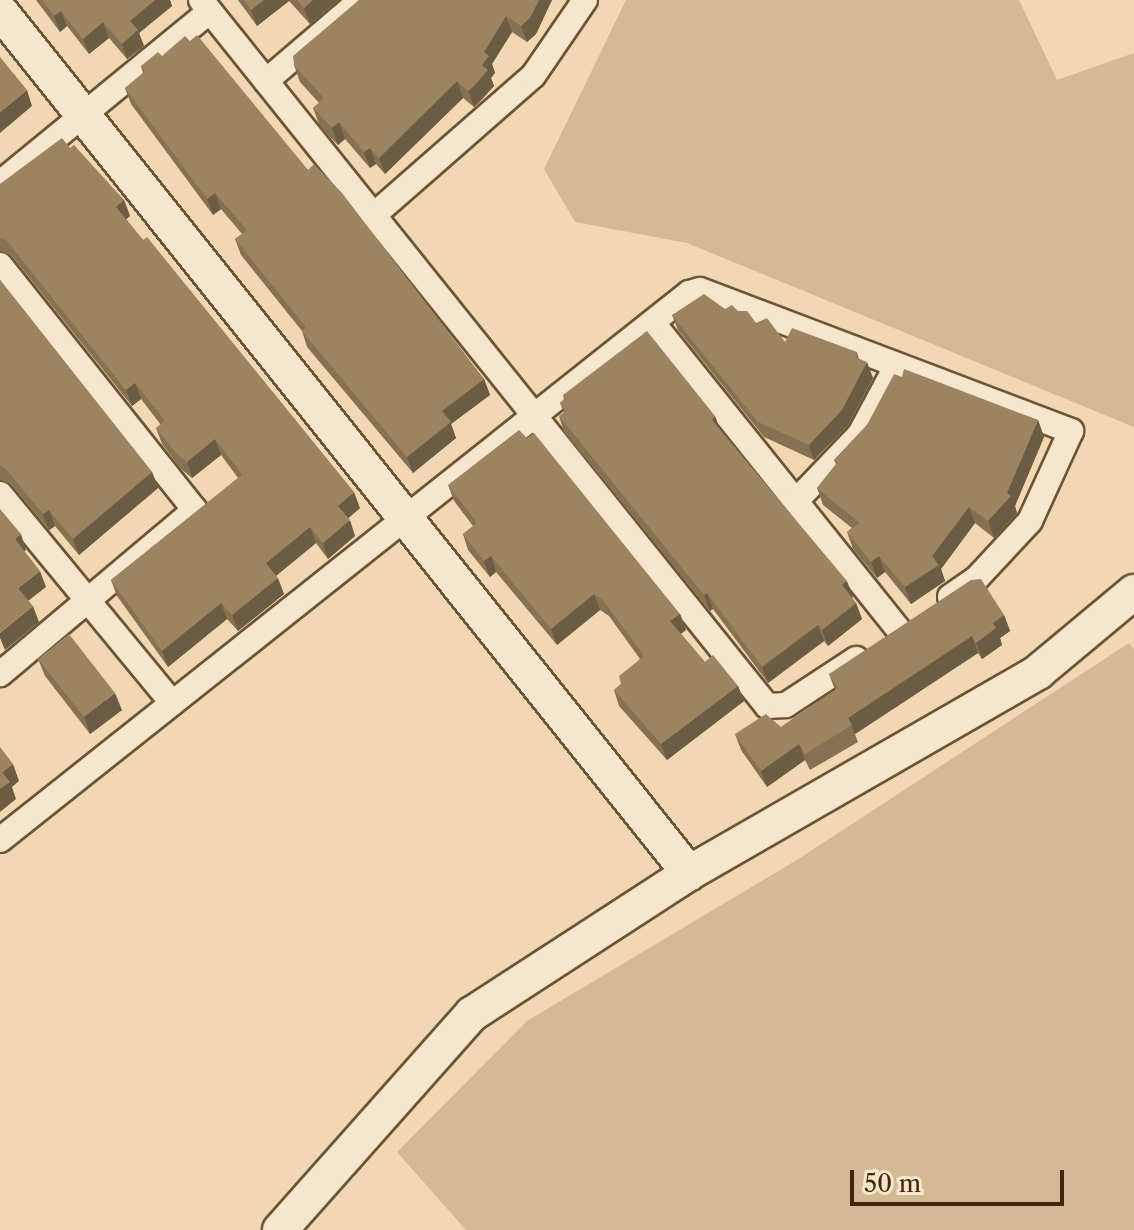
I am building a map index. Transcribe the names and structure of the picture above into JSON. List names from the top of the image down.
{
  "scale_bar": "50 m"
}
